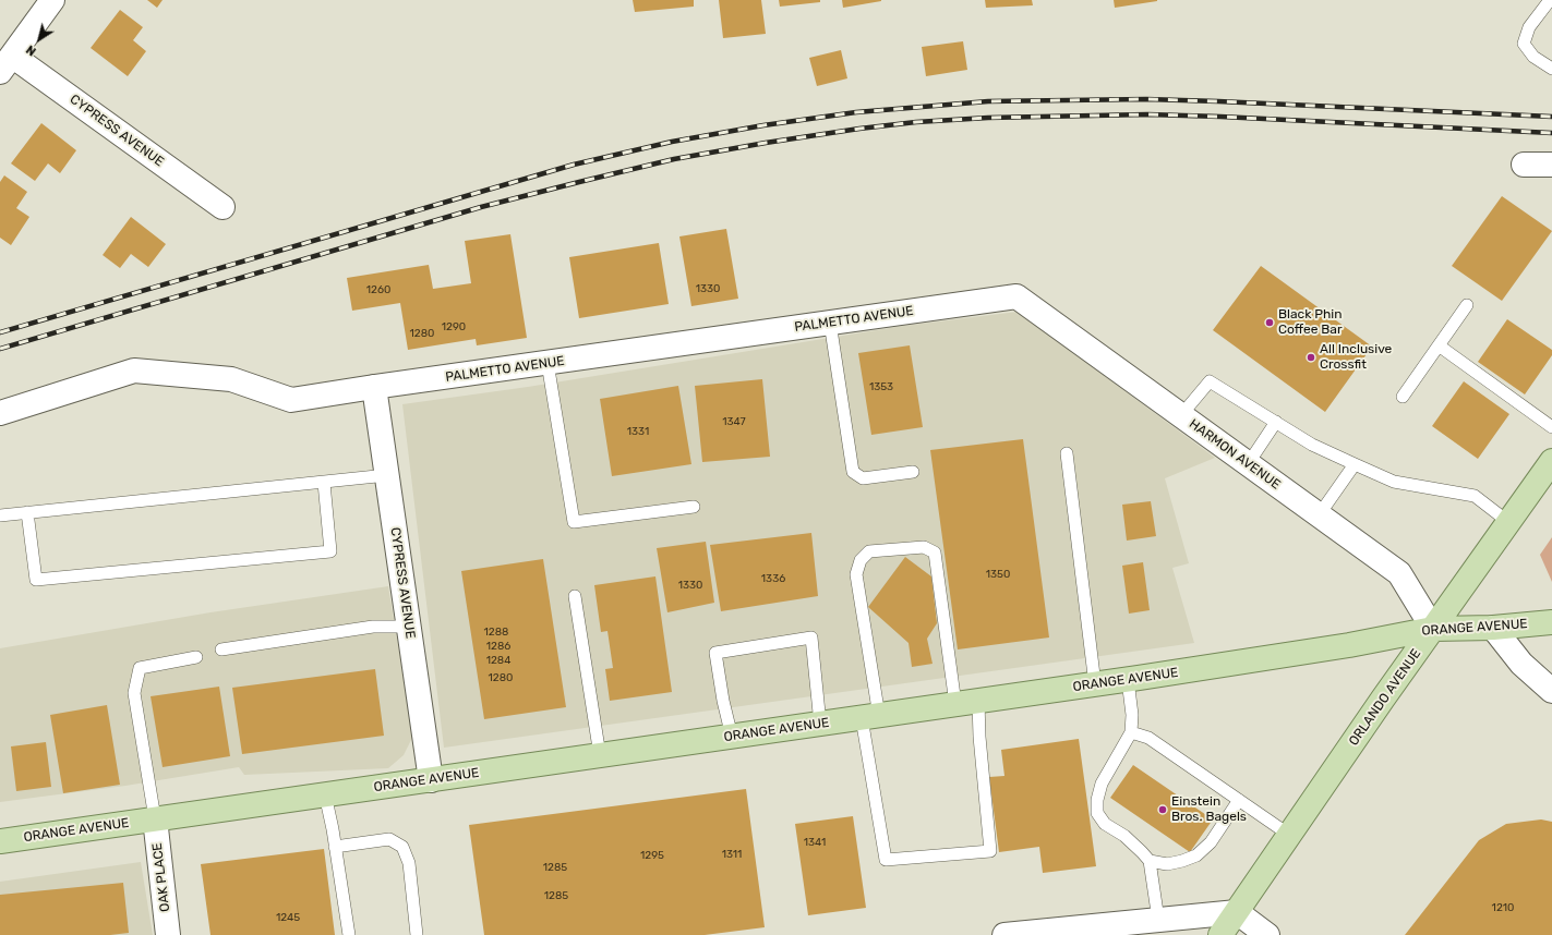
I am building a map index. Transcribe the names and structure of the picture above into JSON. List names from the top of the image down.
{
  "streets": {
    "main road": ["ORANGE AVENUE", "ORLANDO AVENUE"],
    "street": [
      "CYPRESS AVENUE",
      "PALMETTO AVENUE",
      "HARMON AVENUE",
      "OAK PLACE"
    ]
  },
  "crossings": [
    ["CYPRESS AVENUE", "PALMETTO AVENUE"],
    ["CYPRESS AVENUE", "ORANGE AVENUE"],
    ["PALMETTO AVENUE", "HARMON AVENUE"],
    ["HARMON AVENUE", "ORANGE AVENUE"],
    ["HARMON AVENUE", "ORLANDO AVENUE"],
    ["ORANGE AVENUE", "ORLANDO AVENUE"],
    ["ORANGE AVENUE", "OAK PLACE"]
  ],
  "places": ["Black Phin Coffee Bar", "All Inclusive Crossfit", "Einstein Bros. Bagels"],
  "house_numbers": [
    "1330",
    "1260",
    "1290",
    "1280",
    "1353",
    "1347",
    "1331",
    "1350",
    "1336",
    "1330",
    "1288",
    "1286",
    "1284",
    "1280",
    "1341",
    "1311",
    "1295",
    "1285",
    "1285",
    "1210",
    "1245"
  ],
  "north": "bottom left"
}
